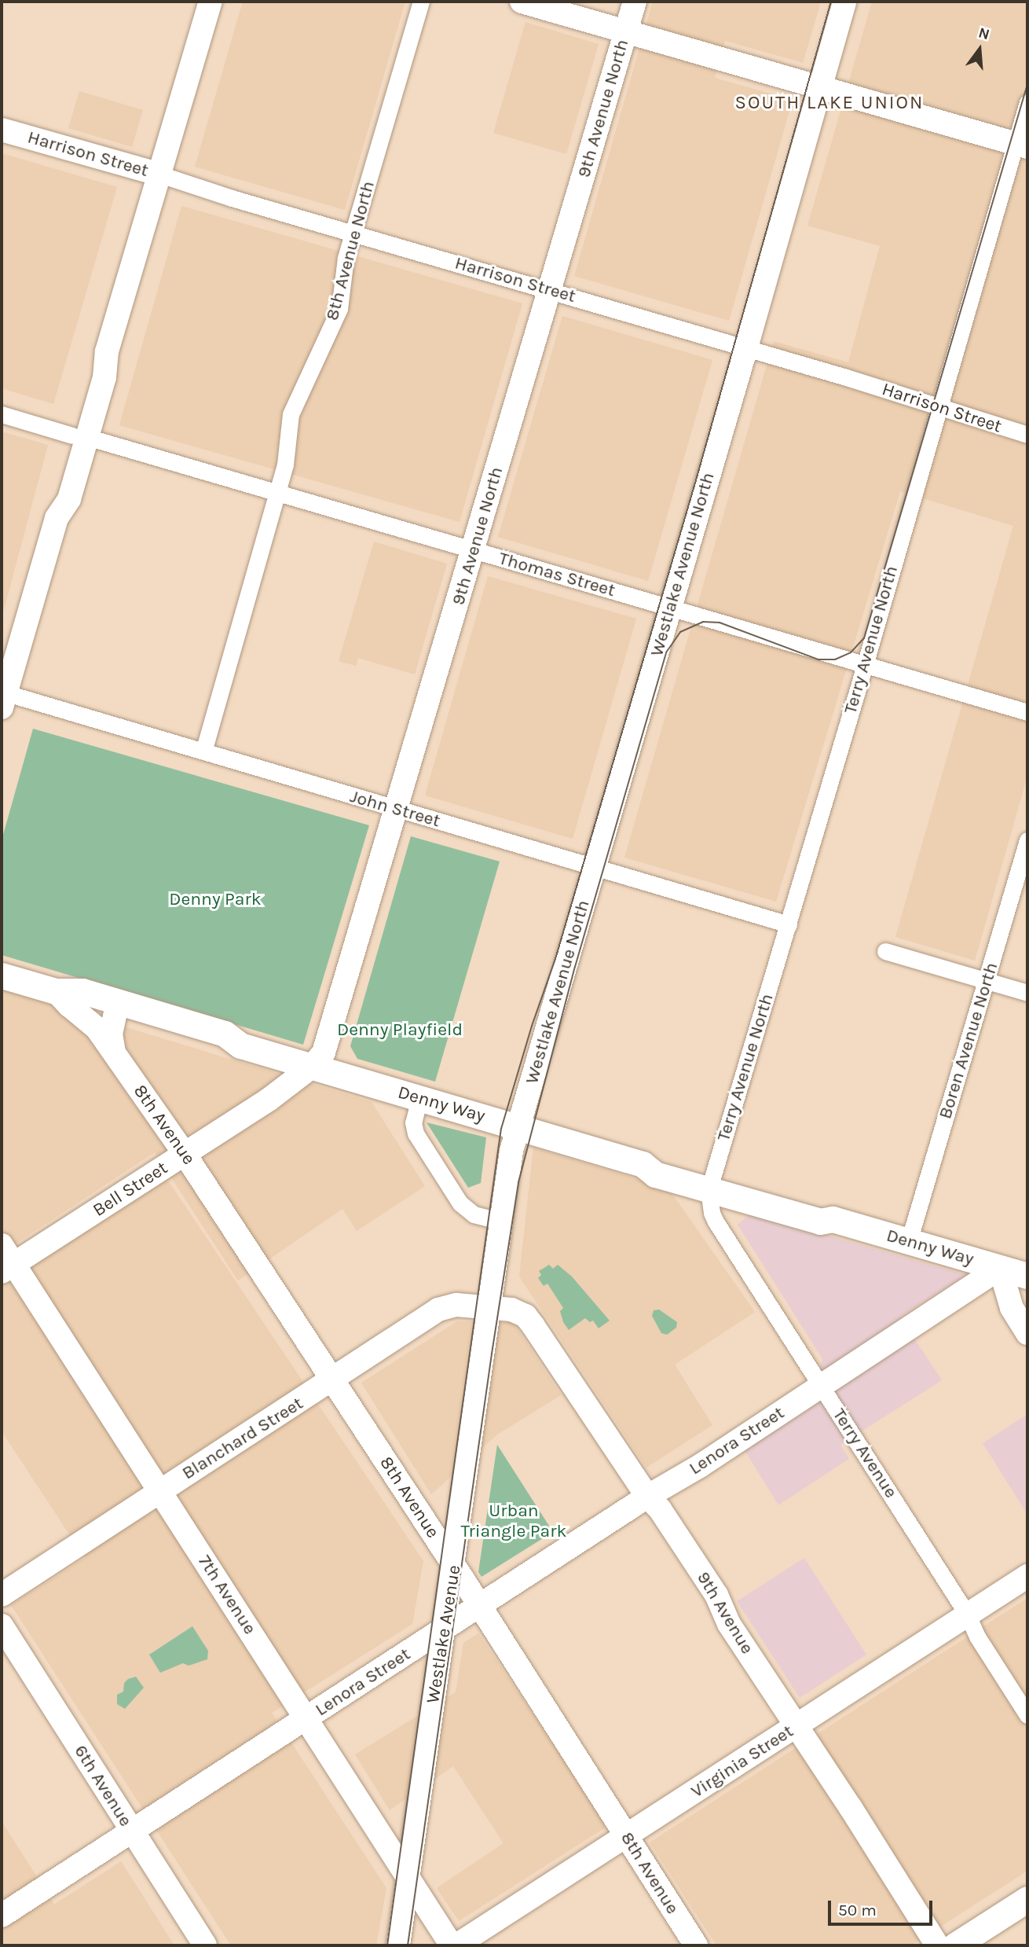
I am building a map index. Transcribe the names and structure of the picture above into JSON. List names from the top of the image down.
{
  "streets": {
    "main road": [
      "9th Avenue North",
      "Harrison Street",
      "Westlake Avenue North",
      "Denny Way",
      "8th Avenue",
      "Bell Street",
      "Blanchard Street",
      "Lenora Street",
      "7th Avenue",
      "9th Avenue",
      "Westlake Avenue",
      "Virginia Street",
      "6th Avenue"
    ],
    "street": [
      "8th Avenue North",
      "Thomas Street",
      "Terry Avenue North",
      "John Street",
      "Boren Avenue North",
      "Terry Avenue"
    ]
  },
  "crossings": [
    ["9th Avenue North", "Harrison Street"],
    ["9th Avenue North", "Thomas Street"],
    ["9th Avenue North", "John Street"],
    ["9th Avenue North", "Denny Way"],
    ["9th Avenue North", "Bell Street"],
    ["Harrison Street", "8th Avenue North"],
    ["Harrison Street", "Westlake Avenue North"],
    ["Harrison Street", "Terry Avenue North"],
    ["8th Avenue North", "Thomas Street"],
    ["8th Avenue North", "John Street"],
    ["Westlake Avenue North", "Thomas Street"],
    ["Westlake Avenue North", "John Street"],
    ["Westlake Avenue North", "Denny Way"],
    ["Westlake Avenue North", "Westlake Avenue"],
    ["Thomas Street", "Terry Avenue North"],
    ["Terry Avenue North", "John Street"],
    ["Terry Avenue North", "Denny Way"],
    ["Terry Avenue North", "Terry Avenue"],
    ["Boren Avenue North", "Denny Way"],
    ["Denny Way", "8th Avenue"],
    ["Denny Way", "Bell Street"],
    ["Denny Way", "Lenora Street"],
    ["Denny Way", "Terry Avenue"],
    ["Denny Way", "Westlake Avenue"],
    ["8th Avenue", "Bell Street"],
    ["8th Avenue", "Blanchard Street"],
    ["8th Avenue", "Lenora Street"],
    ["8th Avenue", "Westlake Avenue"],
    ["8th Avenue", "Virginia Street"],
    ["Bell Street", "7th Avenue"],
    ["Blanchard Street", "7th Avenue"],
    ["Blanchard Street", "9th Avenue"],
    ["Blanchard Street", "Westlake Avenue"],
    ["Lenora Street", "Terry Avenue"],
    ["Lenora Street", "7th Avenue"],
    ["Lenora Street", "9th Avenue"],
    ["Lenora Street", "Westlake Avenue"],
    ["Lenora Street", "6th Avenue"],
    ["Terry Avenue", "Virginia Street"],
    ["7th Avenue", "Westlake Avenue"],
    ["9th Avenue", "Westlake Avenue"],
    ["9th Avenue", "Virginia Street"]
  ],
  "districts": ["SOUTH LAKE UNION"],
  "parks": ["Denny Park", "Denny Playfield", "Urban Triangle Park"],
  "scale_bar": "50 m",
  "north": "top"
}
